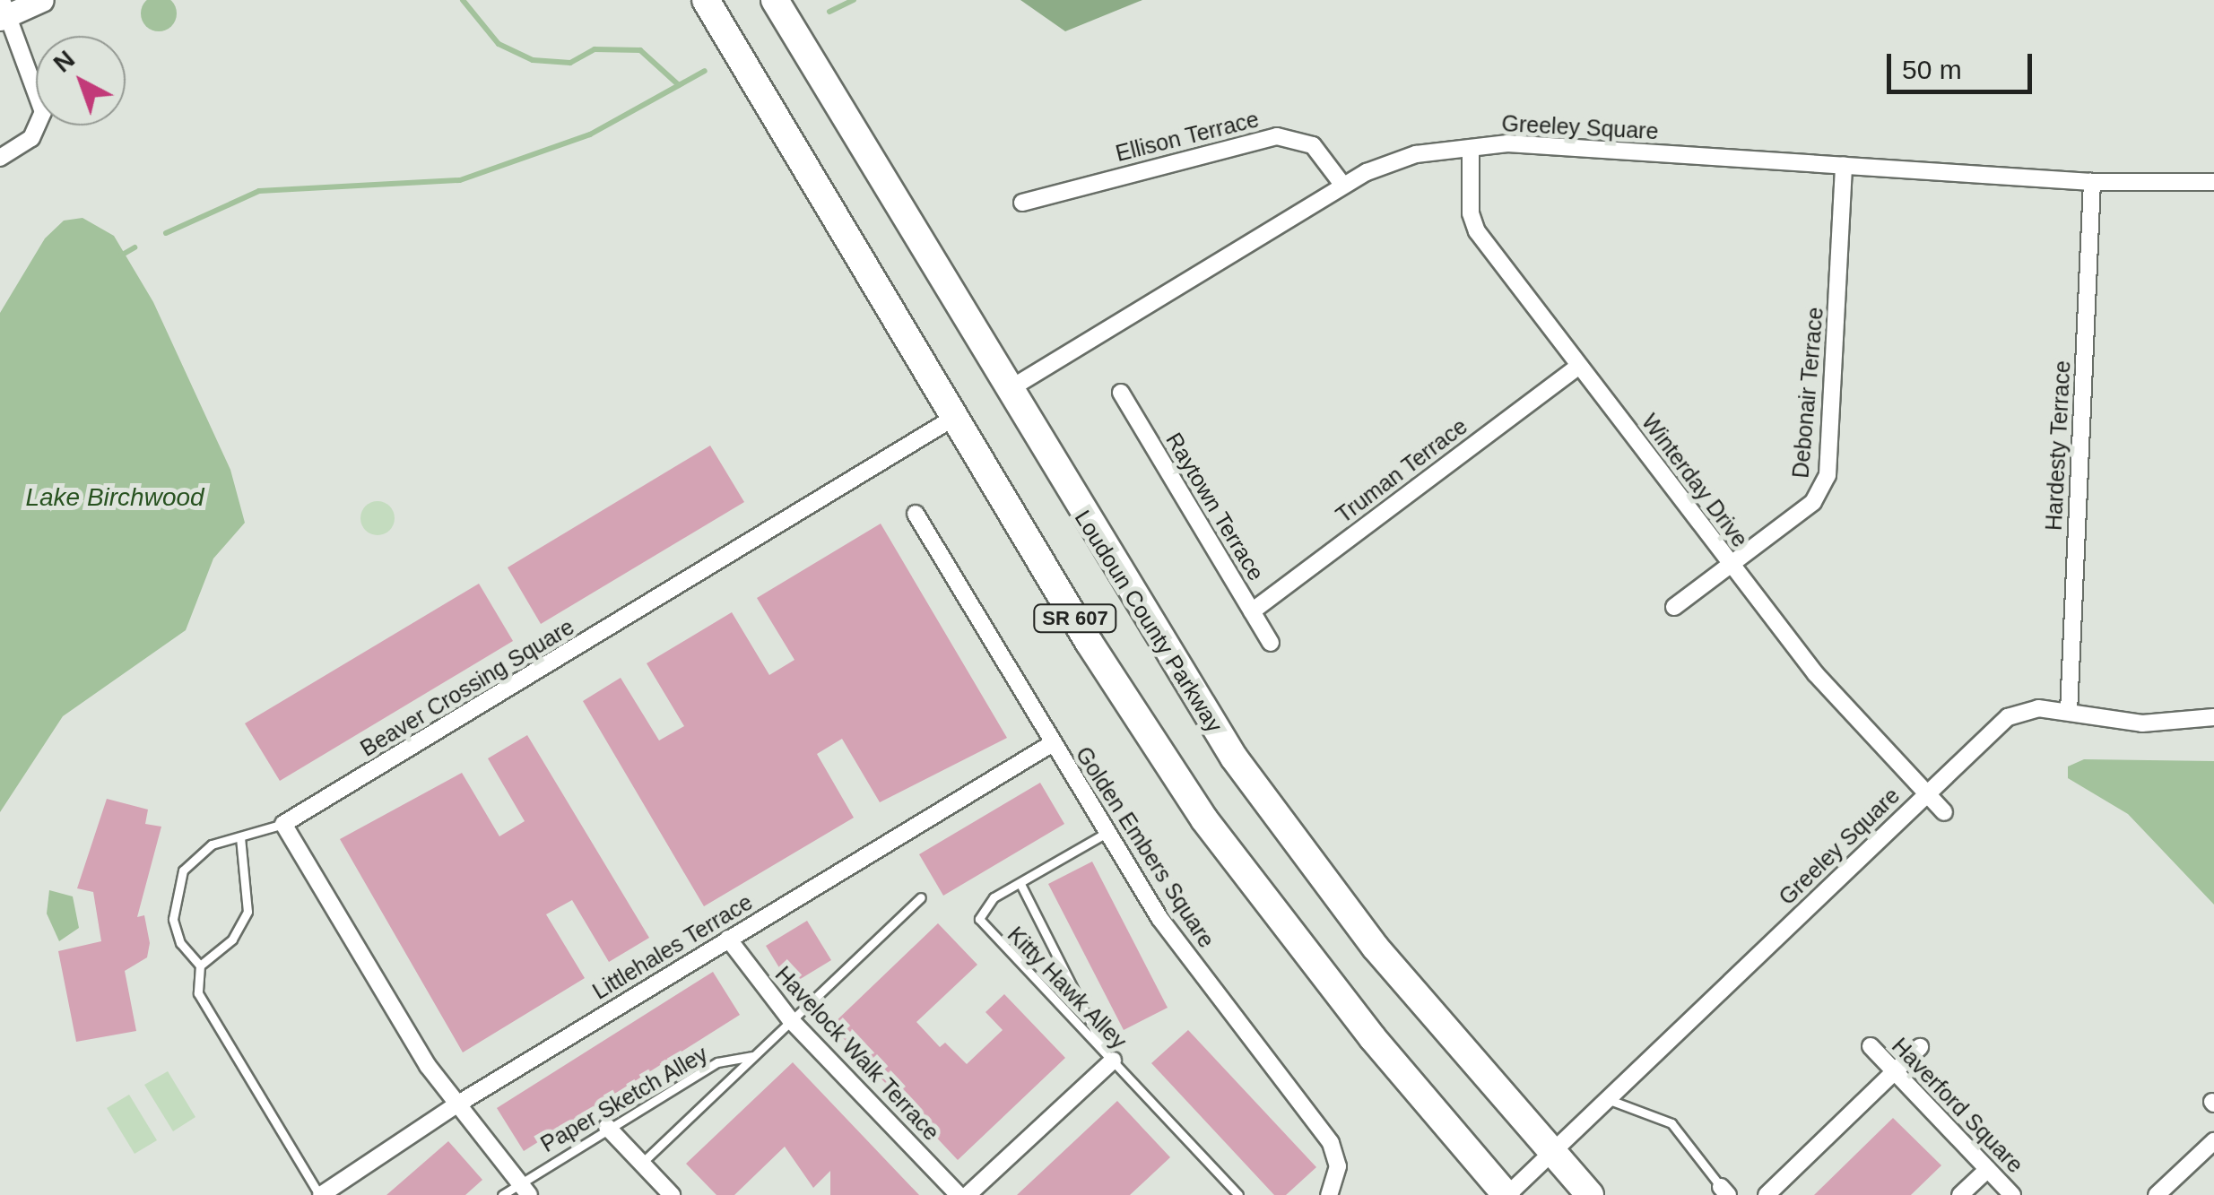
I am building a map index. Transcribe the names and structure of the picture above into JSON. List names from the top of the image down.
{
  "streets": {
    "main road": ["SR 607", "Loudoun County Parkway"],
    "street": [
      "Greeley Square",
      "Ellison Terrace",
      "Debonair Terrace",
      "Hardesty Terrace",
      "Truman Terrace",
      "Winterday Drive",
      "Raytown Terrace",
      "Beaver Crossing Square",
      "Golden Embers Square",
      "Littlehales Terrace",
      "Havelock Walk Terrace",
      "Haverford Square"
    ],
    "lane": ["Kitty Hawk Alley", "Paper Sketch Alley"]
  },
  "crossings": [
    ["Greeley Square", "Ellison Terrace"],
    ["Greeley Square", "Debonair Terrace"],
    ["Greeley Square", "Hardesty Terrace"],
    ["Greeley Square", "Winterday Drive"],
    ["Greeley Square", "SR 607"],
    ["Greeley Square", "Loudoun County Parkway"],
    ["Debonair Terrace", "Winterday Drive"],
    ["Truman Terrace", "Winterday Drive"],
    ["Truman Terrace", "Raytown Terrace"],
    ["SR 607", "Beaver Crossing Square"],
    ["Golden Embers Square", "Littlehales Terrace"],
    ["Golden Embers Square", "Kitty Hawk Alley"],
    ["Littlehales Terrace", "Havelock Walk Terrace"]
  ],
  "water": ["Lake Birchwood"],
  "scale_bar": "50 m",
  "north": "top left"
}
